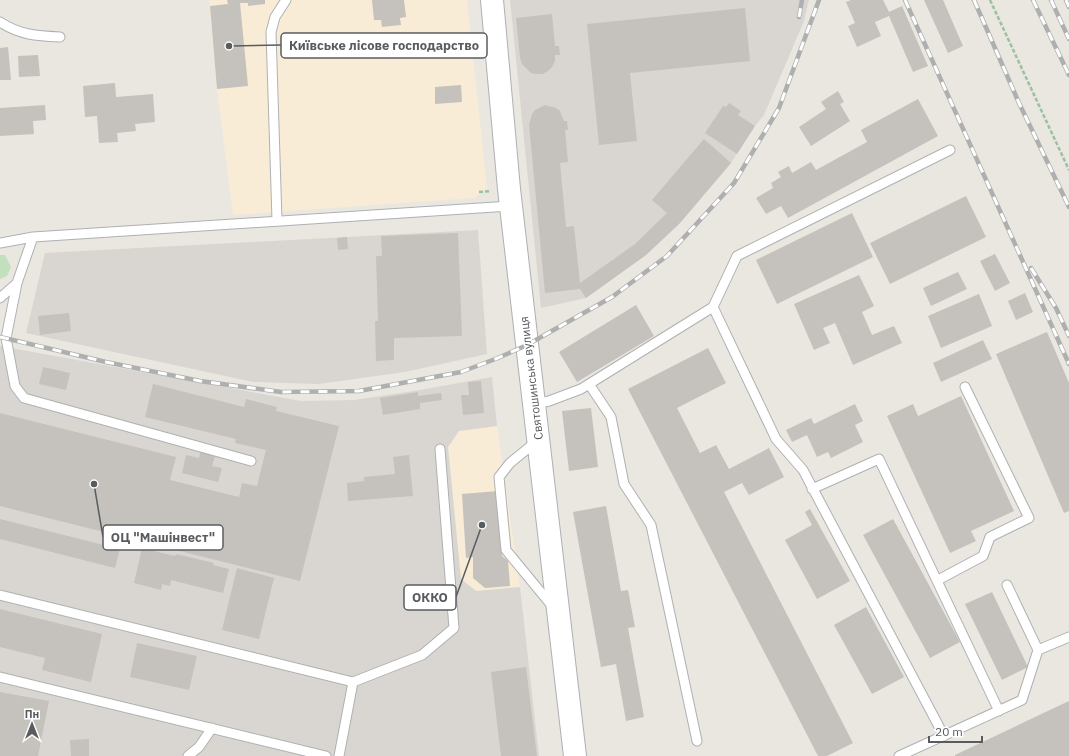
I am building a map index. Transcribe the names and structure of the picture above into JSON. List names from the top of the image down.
{
  "streets": {
    "main road": ["Святошинська вулиця"]
  },
  "places": ["Київське лісове господарство", "ОЦ \"Машінвест\"", "ОККО"],
  "scale_bar": "20 m",
  "north": "top"
}
